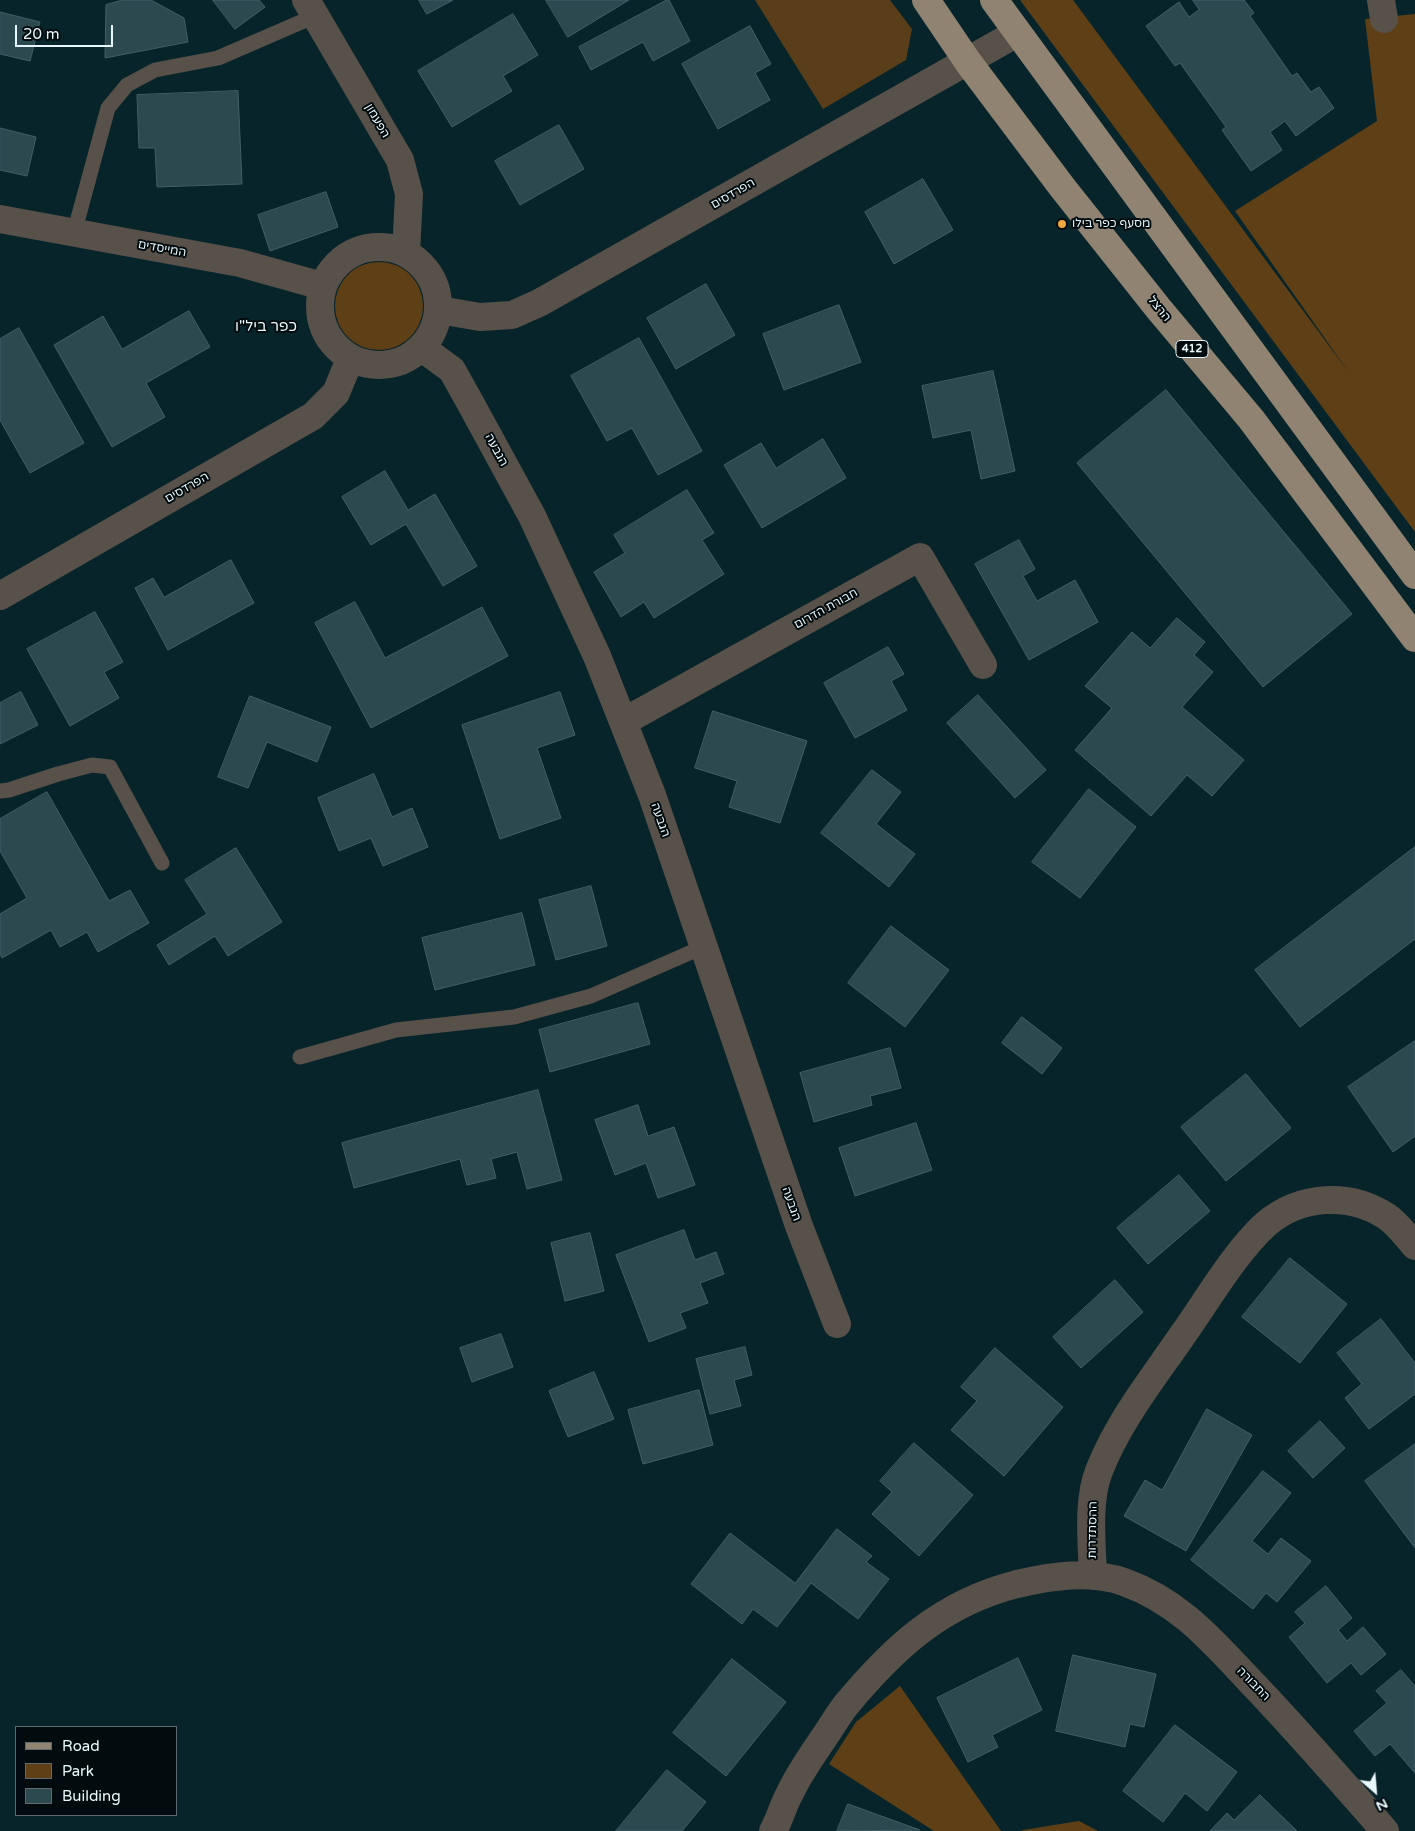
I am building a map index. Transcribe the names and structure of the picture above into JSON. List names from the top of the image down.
{
  "streets": {
    "main road": ["הרצל", "412"],
    "street": [
      "הפעמון",
      "הפרדסים",
      "המייסדים",
      "הגבעה",
      "חבורת הדרום",
      "ההסתדרות",
      "החבורה"
    ]
  },
  "crossings": [
    ["הפעמון", "הפרדסים"],
    ["הפעמון", "המייסדים"],
    ["הפעמון", "הגבעה"],
    ["הפרדסים", "המייסדים"],
    ["הפרדסים", "הרצל"],
    ["הפרדסים", "הגבעה"],
    ["המייסדים", "הגבעה"],
    ["הגבעה", "חבורת הדרום"],
    ["ההסתדרות", "החבורה"]
  ],
  "districts": ["כפר ביל\"ו"],
  "places": ["מסעף כפר בילו"],
  "legend": ["Road", "Park", "Building"],
  "scale_bar": "20 m",
  "north": "bottom right"
}
